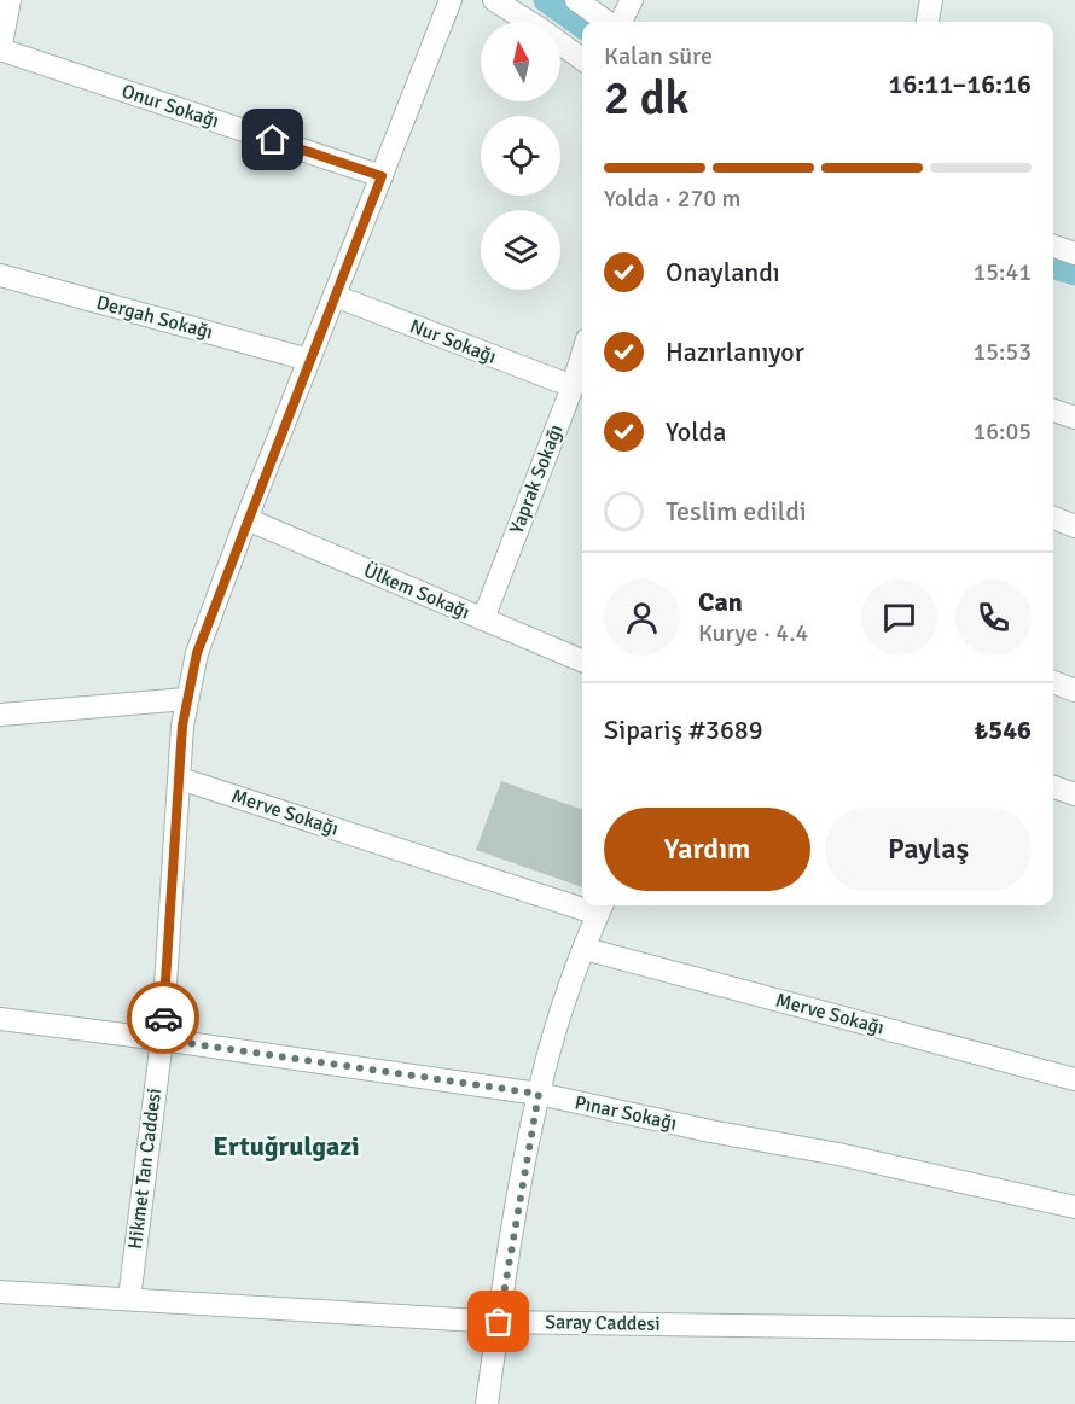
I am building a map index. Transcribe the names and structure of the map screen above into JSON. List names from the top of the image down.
{
  "streets": {
    "street": [
      "Onur Sokağı",
      "Dergah Sokağı",
      "Nur Sokağı",
      "Yaprak Sokağı",
      "Ülkem Sokağı",
      "Merve Sokağı",
      "Pınar Sokağı",
      "Hikmet Tan Caddesi",
      "Saray Caddesi"
    ]
  },
  "crossings": [
    ["Onur Sokağı", "Hikmet Tan Caddesi"],
    ["Dergah Sokağı", "Hikmet Tan Caddesi"],
    ["Nur Sokağı", "Yaprak Sokağı"],
    ["Nur Sokağı", "Hikmet Tan Caddesi"],
    ["Yaprak Sokağı", "Ülkem Sokağı"],
    ["Ülkem Sokağı", "Hikmet Tan Caddesi"],
    ["Merve Sokağı", "Hikmet Tan Caddesi"],
    ["Pınar Sokağı", "Hikmet Tan Caddesi"],
    ["Hikmet Tan Caddesi", "Saray Caddesi"]
  ],
  "districts": ["Ertuğrulgazi"],
  "north": "top",
  "page": {
    "heading": ["2 dk", "Kalan süre", "16:11–16:16"],
    "panel": [
      "Can",
      "Kurye · 4.4",
      "Sipariş #3689",
      "₺546"
    ],
    "bar": "Yolda · 270 m",
    "list": [
      ["Onaylandı", "15:41"],
      ["Hazırlanıyor", "15:53"],
      ["Yolda", "16:05"],
      "Teslim edildi"
    ],
    "buttons": ["Yardım", "Paylaş"]
  }
}
